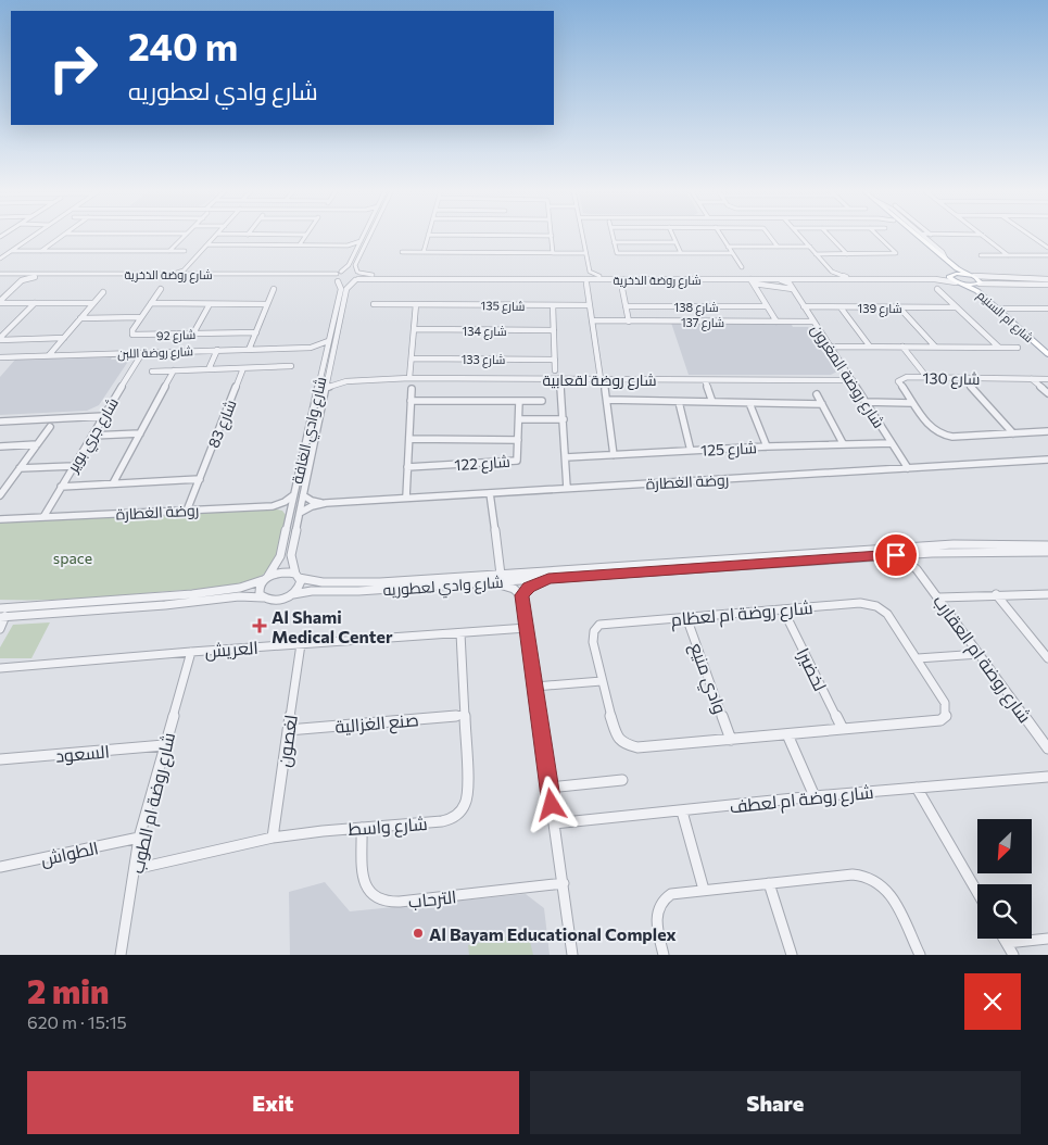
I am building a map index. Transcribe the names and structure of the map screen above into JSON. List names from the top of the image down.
{
  "streets": {
    "main road": ["شارع ام السنيم"],
    "street": [
      "شارع روضة الذخرية",
      "شارع 135",
      "شارع 138",
      "شارع 139",
      "شارع 137",
      "شارع 134",
      "شارع 92",
      "شارع روضة اللبن",
      "شارع 133",
      "شارع روضة المغرون",
      "شارع 130",
      "شارع روضة لقعابية",
      "شارع 83",
      "شارع وادي الغافة",
      "شارع جري بوير",
      "شارع 125",
      "شارع 122",
      "روضة الغطارة",
      "شارع وادي لعطوريه",
      "شارع روضة ام لعظام",
      "العريش",
      "شارع روضة ام العقارب",
      "لخضيرا",
      "وادي منيع",
      "صنع الغزالية",
      "لغصون",
      "السعود",
      "شارع روضة ام لعطف",
      "شارع روضة ام الطوب",
      "شارع واسط",
      "الطواش",
      "الترحاب"
    ]
  },
  "crossings": [
    ["شارع روضة الذخرية", "شارع ام السنيم"],
    ["شارع روضة الذخرية", "شارع وادي الغافة"],
    ["شارع 139", "شارع روضة المغرون"],
    ["شارع 137", "شارع روضة المغرون"],
    ["شارع روضة اللبن", "شارع وادي الغافة"],
    ["شارع روضة اللبن", "شارع جري بوير"],
    ["شارع روضة المغرون", "شارع 130"],
    ["شارع روضة المغرون", "شارع روضة لقعابية"],
    ["شارع روضة المغرون", "شارع 125"],
    ["شارع روضة المغرون", "روضة الغطارة"],
    ["شارع روضة لقعابية", "شارع وادي الغافة"],
    ["شارع 83", "روضة الغطارة"],
    ["شارع وادي الغافة", "روضة الغطارة"],
    ["شارع وادي الغافة", "شارع وادي لعطوريه"],
    ["شارع جري بوير", "روضة الغطارة"],
    ["شارع وادي لعطوريه", "شارع روضة ام العقارب"],
    ["شارع روضة ام لعظام", "لخضيرا"],
    ["شارع روضة ام لعظام", "وادي منيع"],
    ["العريش", "لغصون"],
    ["العريش", "شارع روضة ام الطوب"],
    ["العريش", "شارع واسط"],
    ["صنع الغزالية", "لغصون"],
    ["صنع الغزالية", "شارع واسط"],
    ["لغصون", "شارع واسط"],
    ["السعود", "شارع روضة ام الطوب"],
    ["شارع روضة ام الطوب", "شارع واسط"],
    ["شارع روضة ام الطوب", "الطواش"],
    ["شارع واسط", "الترحاب"]
  ],
  "parks": ["space"],
  "places": {
    "health": ["Al Shami Medical Center"],
    "other": ["Al Bayam Educational Complex"]
  },
  "north": "bottom left",
  "page": {
    "turn": ["240 m", "شارع وادي لعطوريه"],
    "heading": ["2 min", "620 m · 15:15"],
    "buttons": ["Exit", "Share"]
  }
}
